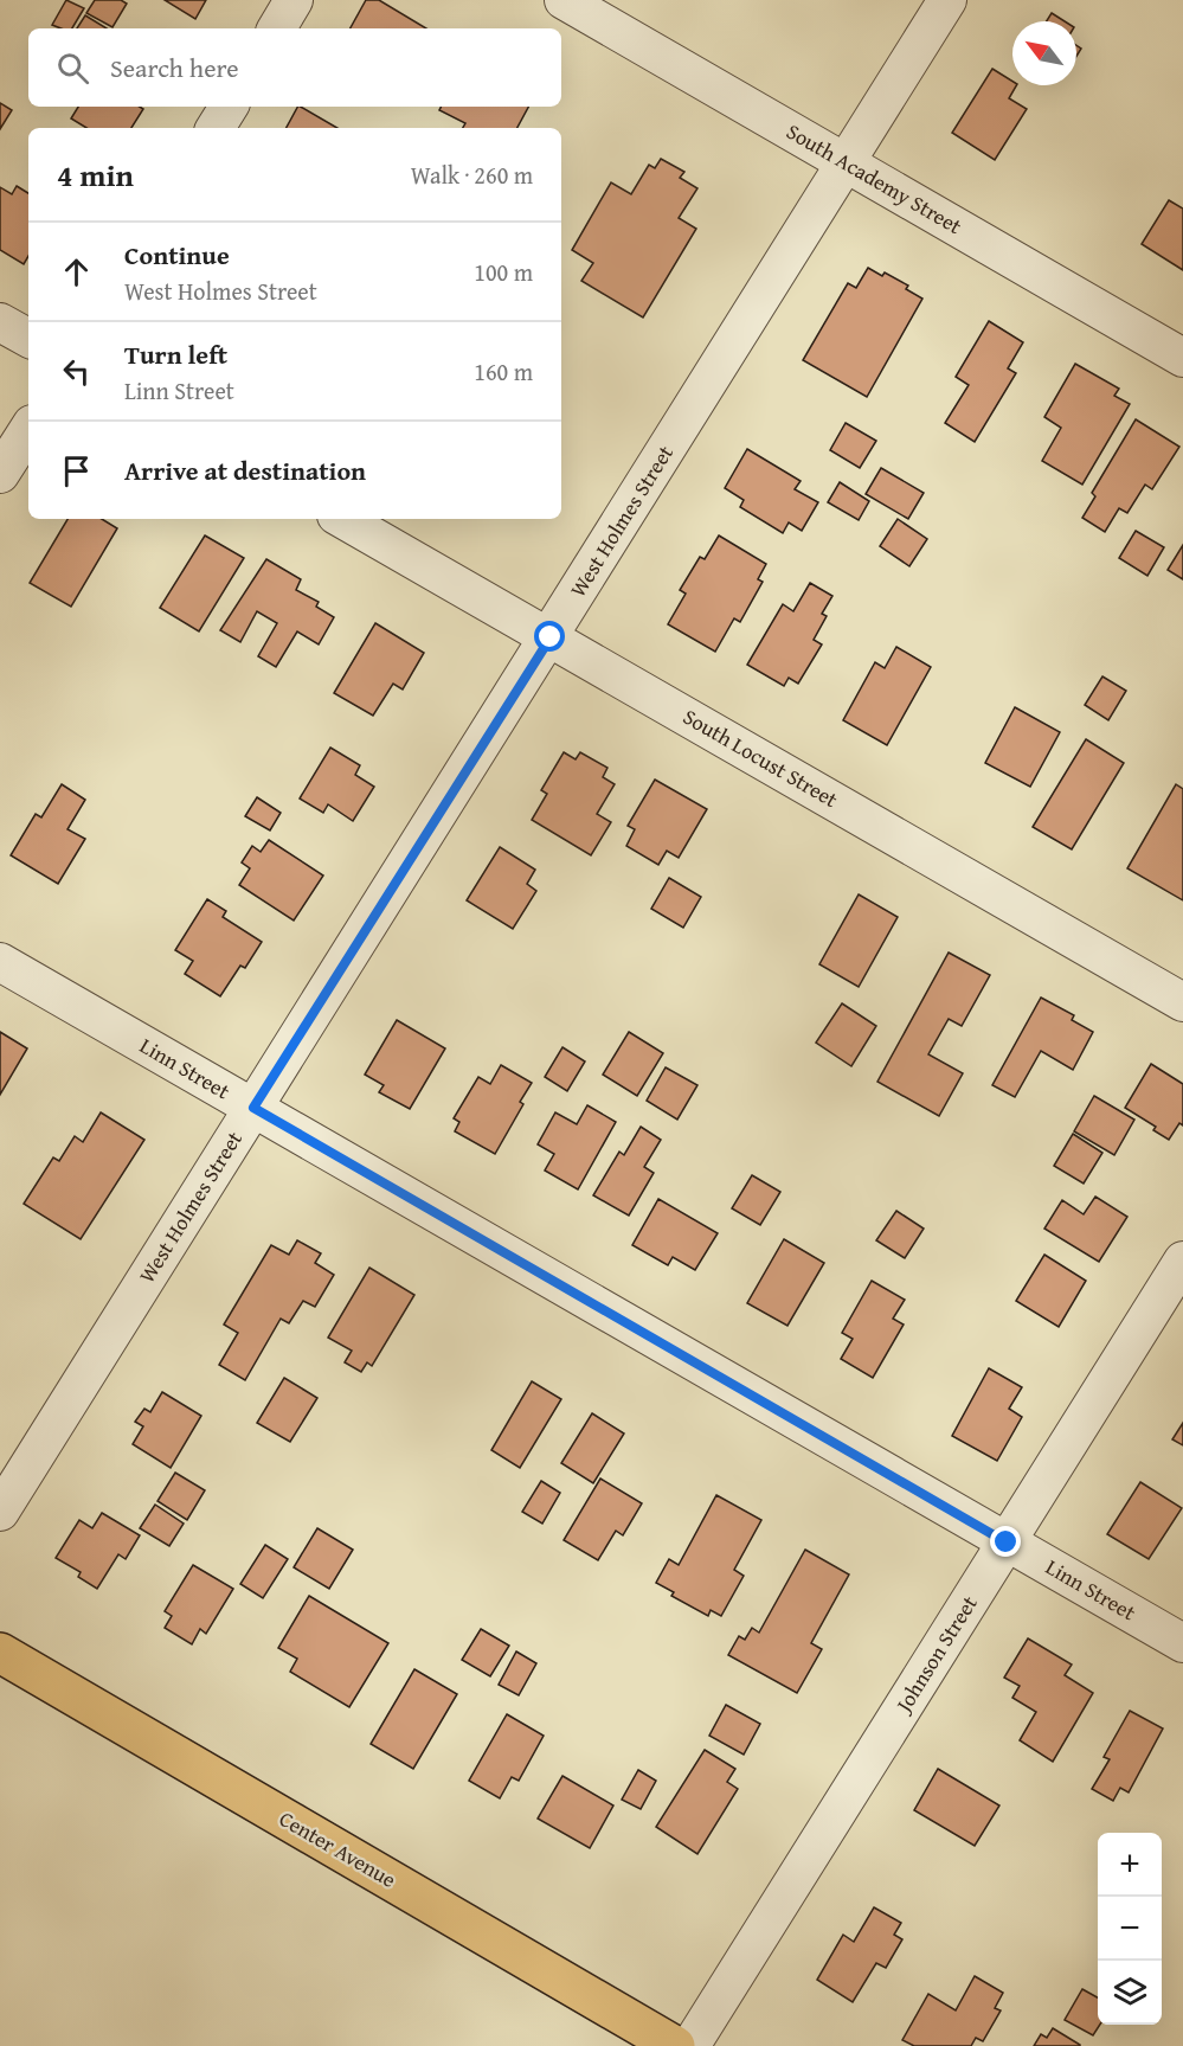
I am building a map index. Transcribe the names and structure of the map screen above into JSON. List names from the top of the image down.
{
  "streets": {
    "main road": ["Center Avenue"],
    "street": [
      "South Academy Street",
      "West Holmes Street",
      "South Locust Street",
      "Linn Street",
      "Johnson Street"
    ]
  },
  "crossings": [
    ["South Academy Street", "West Holmes Street"],
    ["West Holmes Street", "South Locust Street"],
    ["West Holmes Street", "Linn Street"],
    ["Linn Street", "Johnson Street"]
  ],
  "north": "top left",
  "page": {
    "search": "Search here",
    "heading": ["4 min", "Walk · 260 m"],
    "list": [
      ["Continue", "West Holmes Street", "100 m"],
      ["Turn left", "Linn Street", "160 m"],
      "Arrive at destination"
    ],
    "map_buttons": ["+", "−"]
  }
}
